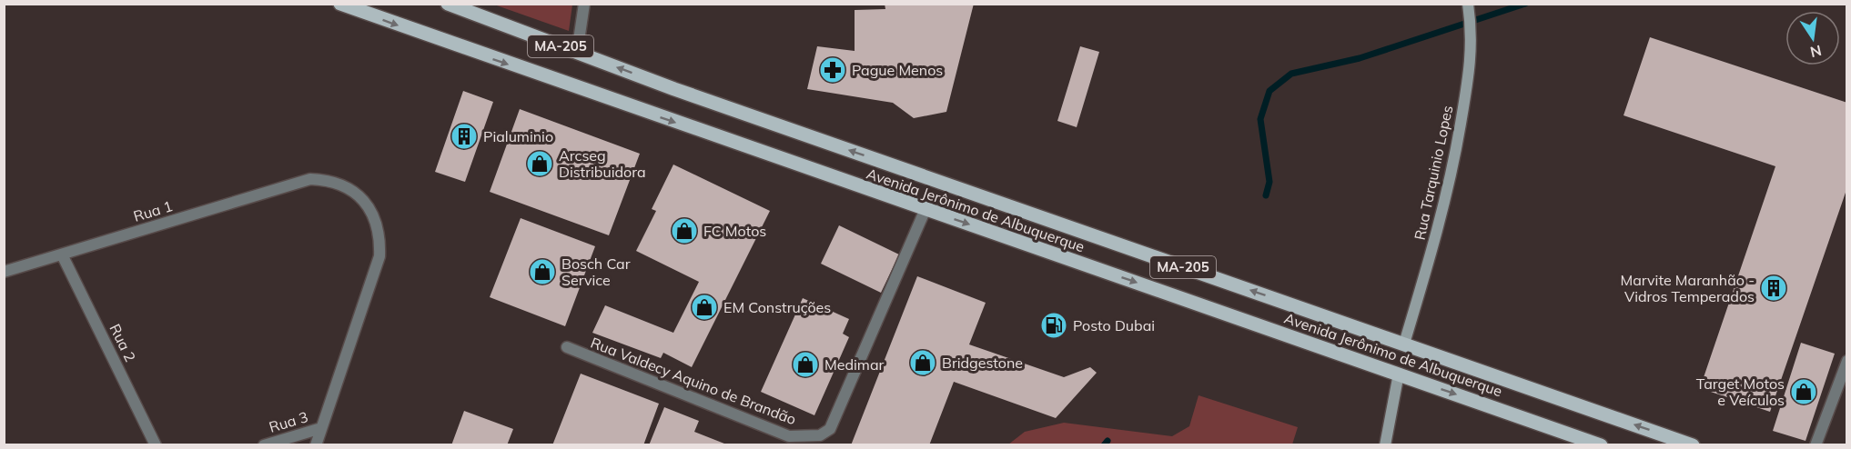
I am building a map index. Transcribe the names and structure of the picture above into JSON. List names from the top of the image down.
{
  "streets": {
    "main road": ["MA-205", "Rua Tarquinio Lopes", "Avenida Jerônimo de Albuquerque"],
    "street": [
      "Rua 1",
      "Rua 2",
      "Rua Valdecy Aquino de Brandão",
      "Rua 3"
    ]
  },
  "crossings": [
    ["Rua Tarquinio Lopes", "Avenida Jerônimo de Albuquerque"],
    ["Avenida Jerônimo de Albuquerque", "Rua Valdecy Aquino de Brandão"],
    ["Rua 1", "Rua 2"],
    ["Rua 1", "Rua 3"]
  ],
  "places": {
    "pharmacy": ["Pague Menos"],
    "building": ["Pialuminio", "Marvite Maranhão - Vidros Temperados"],
    "shop": [
      "Arcseg Distribuidora",
      "FC Motos",
      "Bosch Car Service",
      "EM Construções",
      "Bridgestone",
      "Medimar",
      "Target Motos e Veículos"
    ],
    "fuel station": ["Posto Dubai"]
  },
  "north": "bottom"
}
